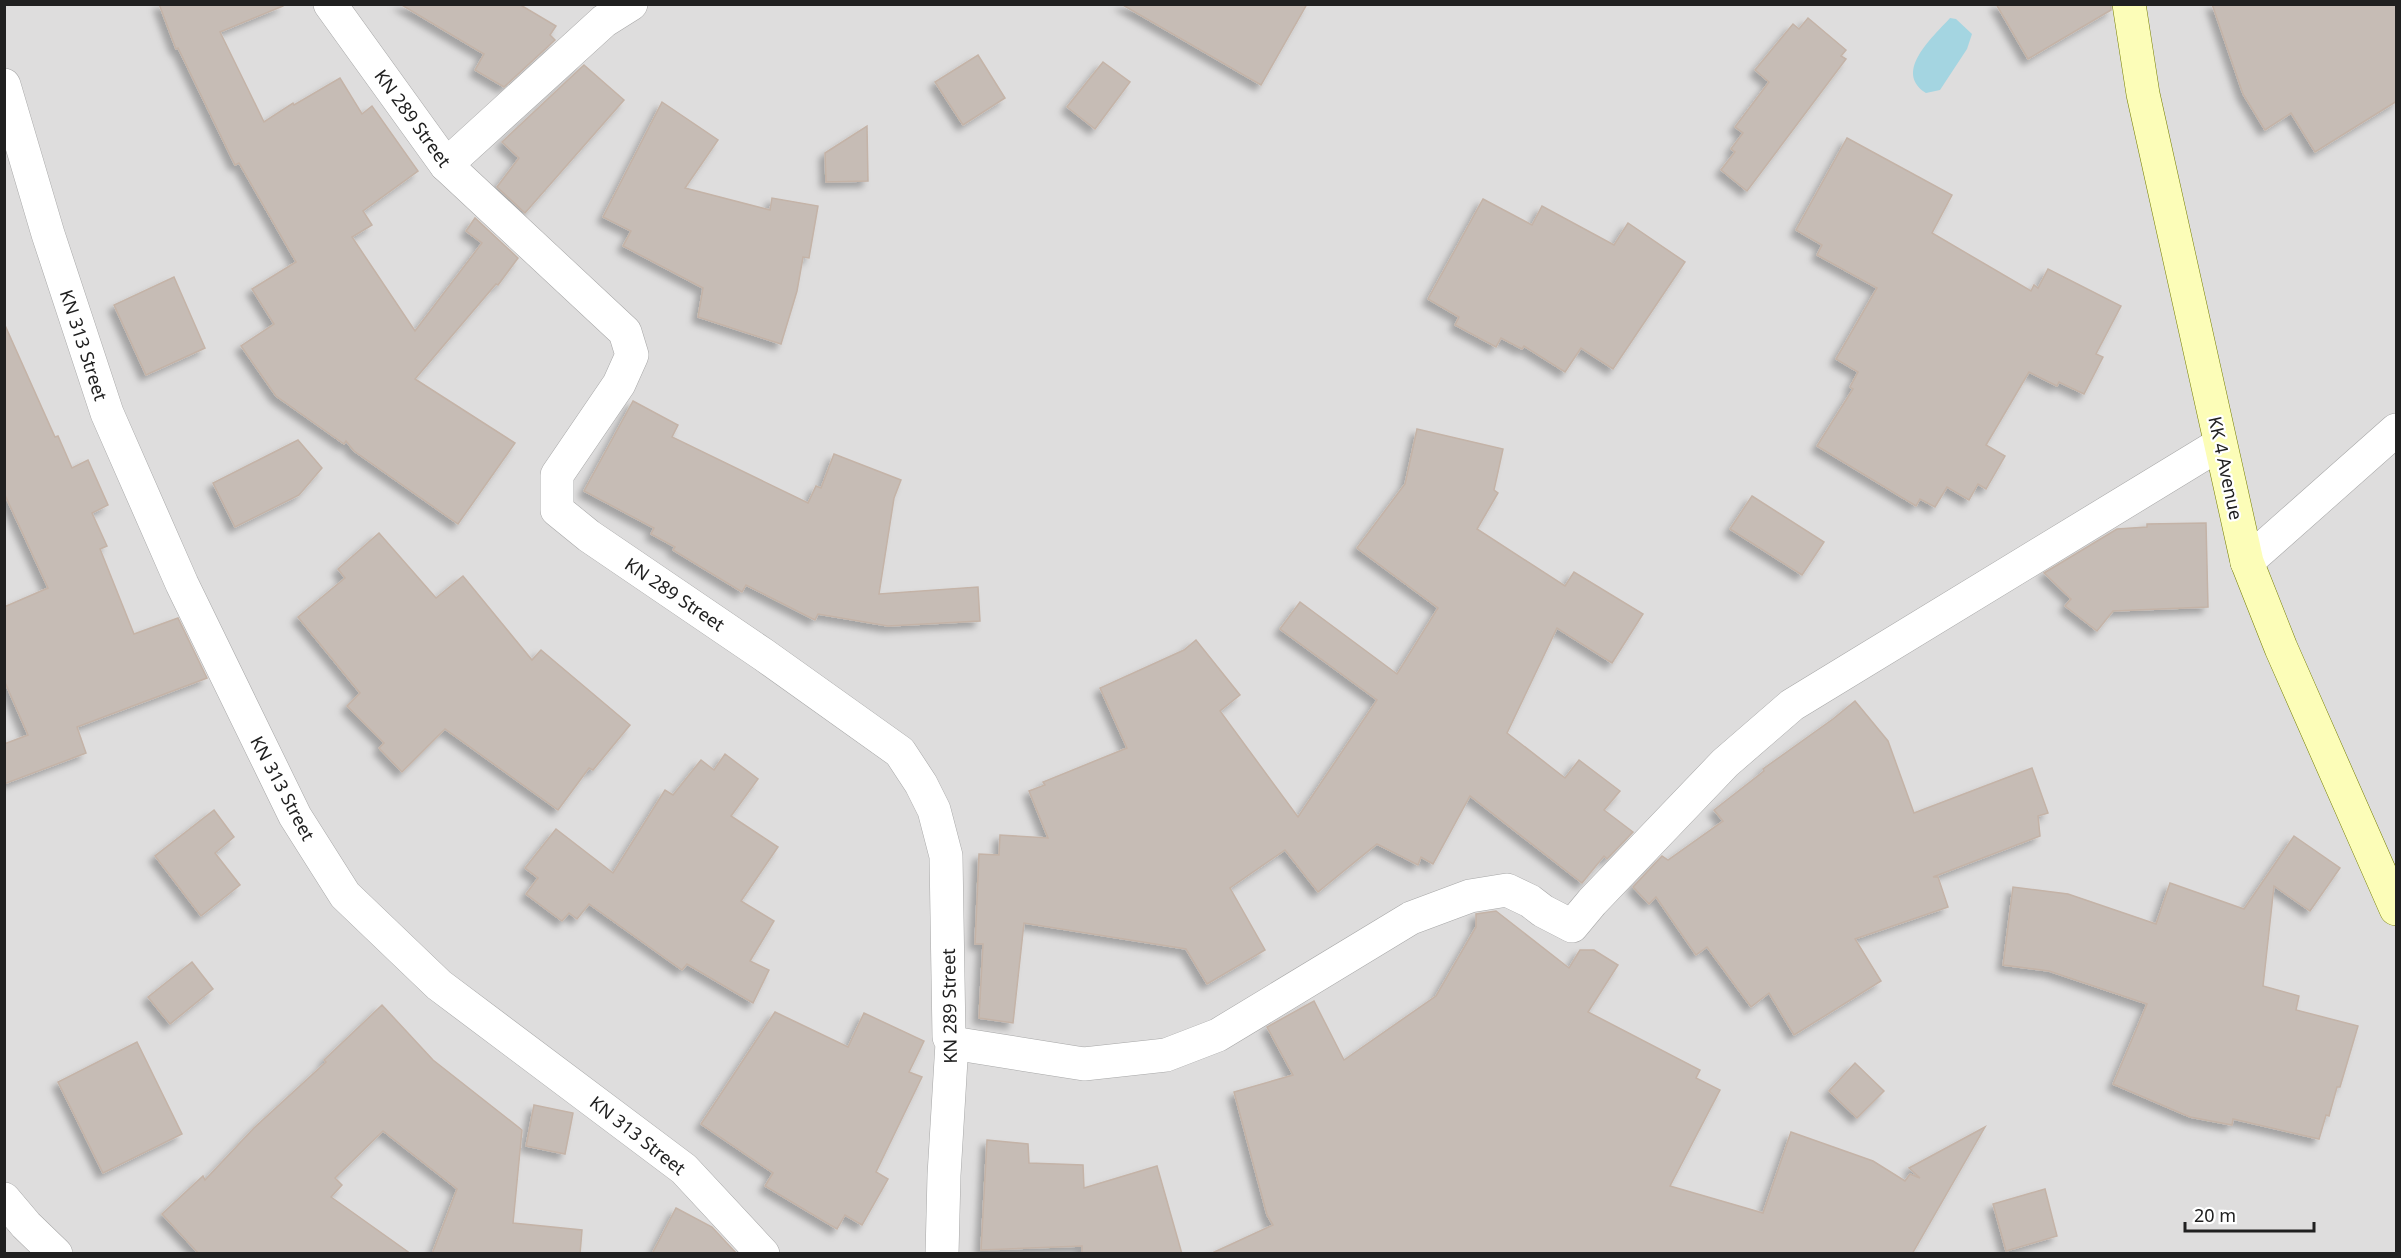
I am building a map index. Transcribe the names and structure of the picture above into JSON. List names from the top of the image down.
{
  "streets": {
    "main road": ["KK 4 Avenue"],
    "street": ["KN 289 Street", "KN 313 Street"]
  },
  "scale_bar": "20 m"
}
